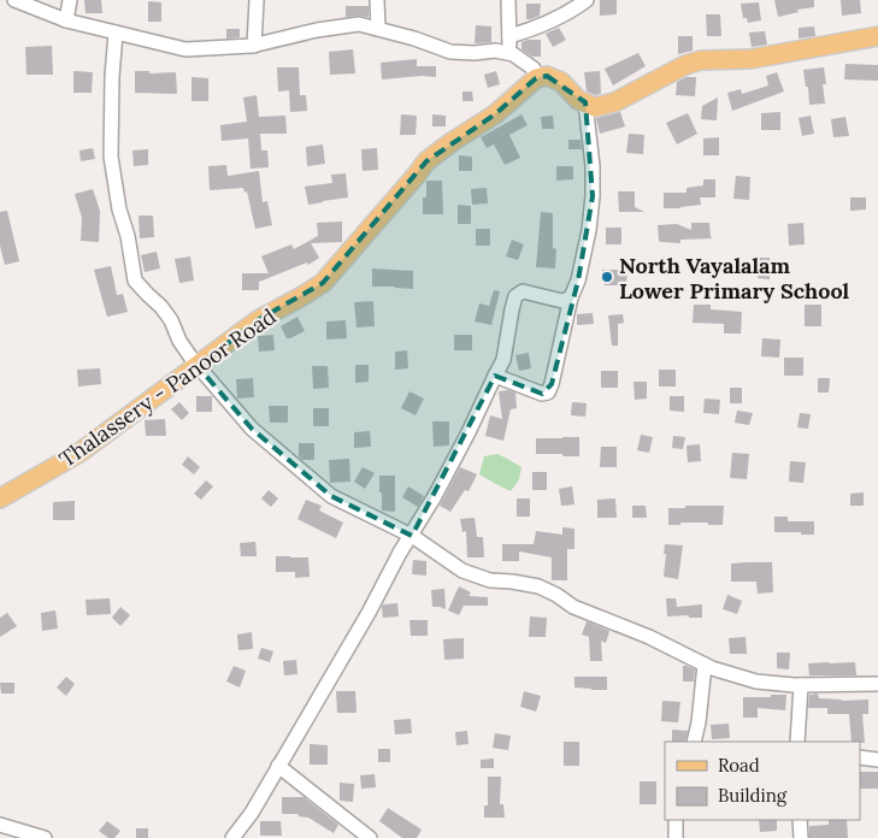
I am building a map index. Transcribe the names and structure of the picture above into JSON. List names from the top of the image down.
{
  "streets": {
    "main road": ["Thalassery - Panoor Road"]
  },
  "places": ["North Vayalalam Lower Primary School"],
  "legend": ["Road", "Building"]
}
